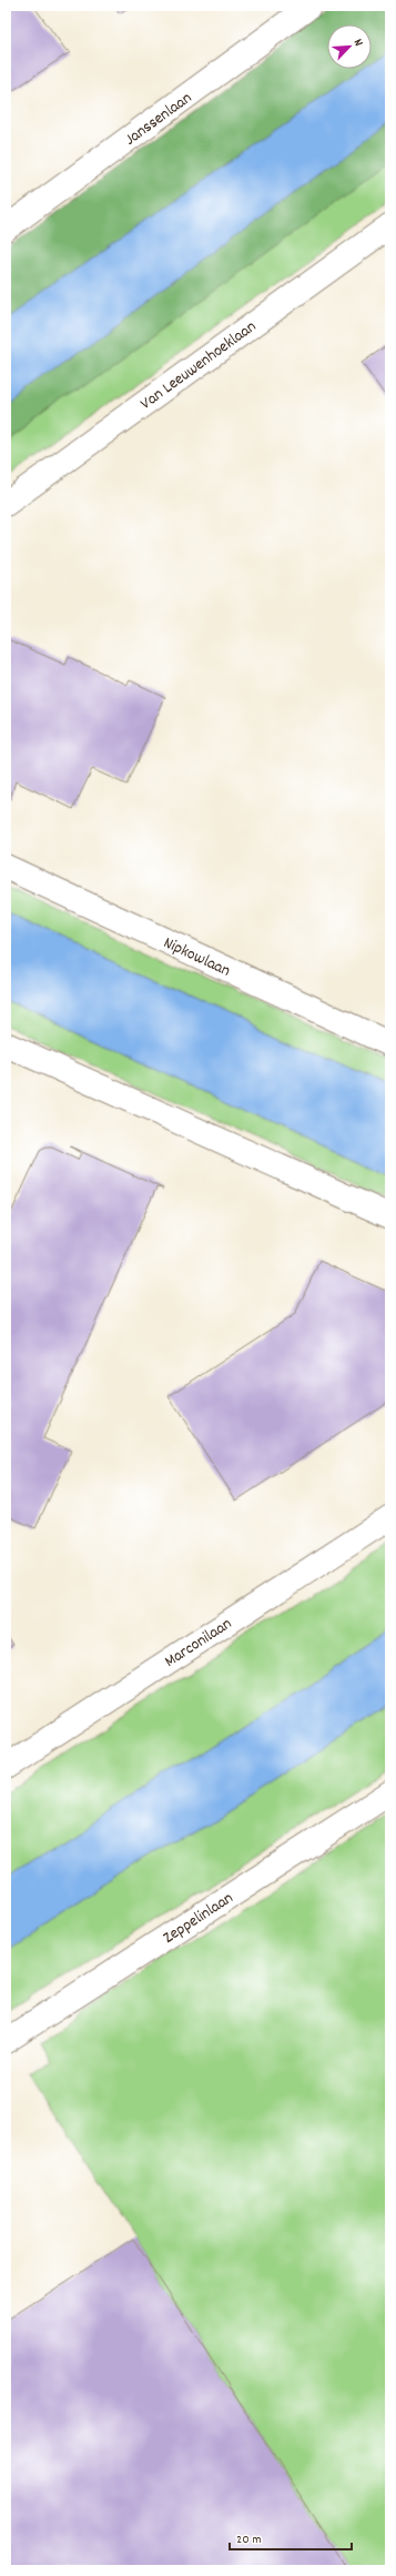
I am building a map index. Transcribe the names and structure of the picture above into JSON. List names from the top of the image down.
{
  "streets": {
    "street": [
      "Janssenlaan",
      "Van Leeuwenhoeklaan",
      "Nipkowlaan",
      "Marconilaan",
      "Zeppelinlaan"
    ]
  },
  "scale_bar": "20 m",
  "north": "top right"
}
